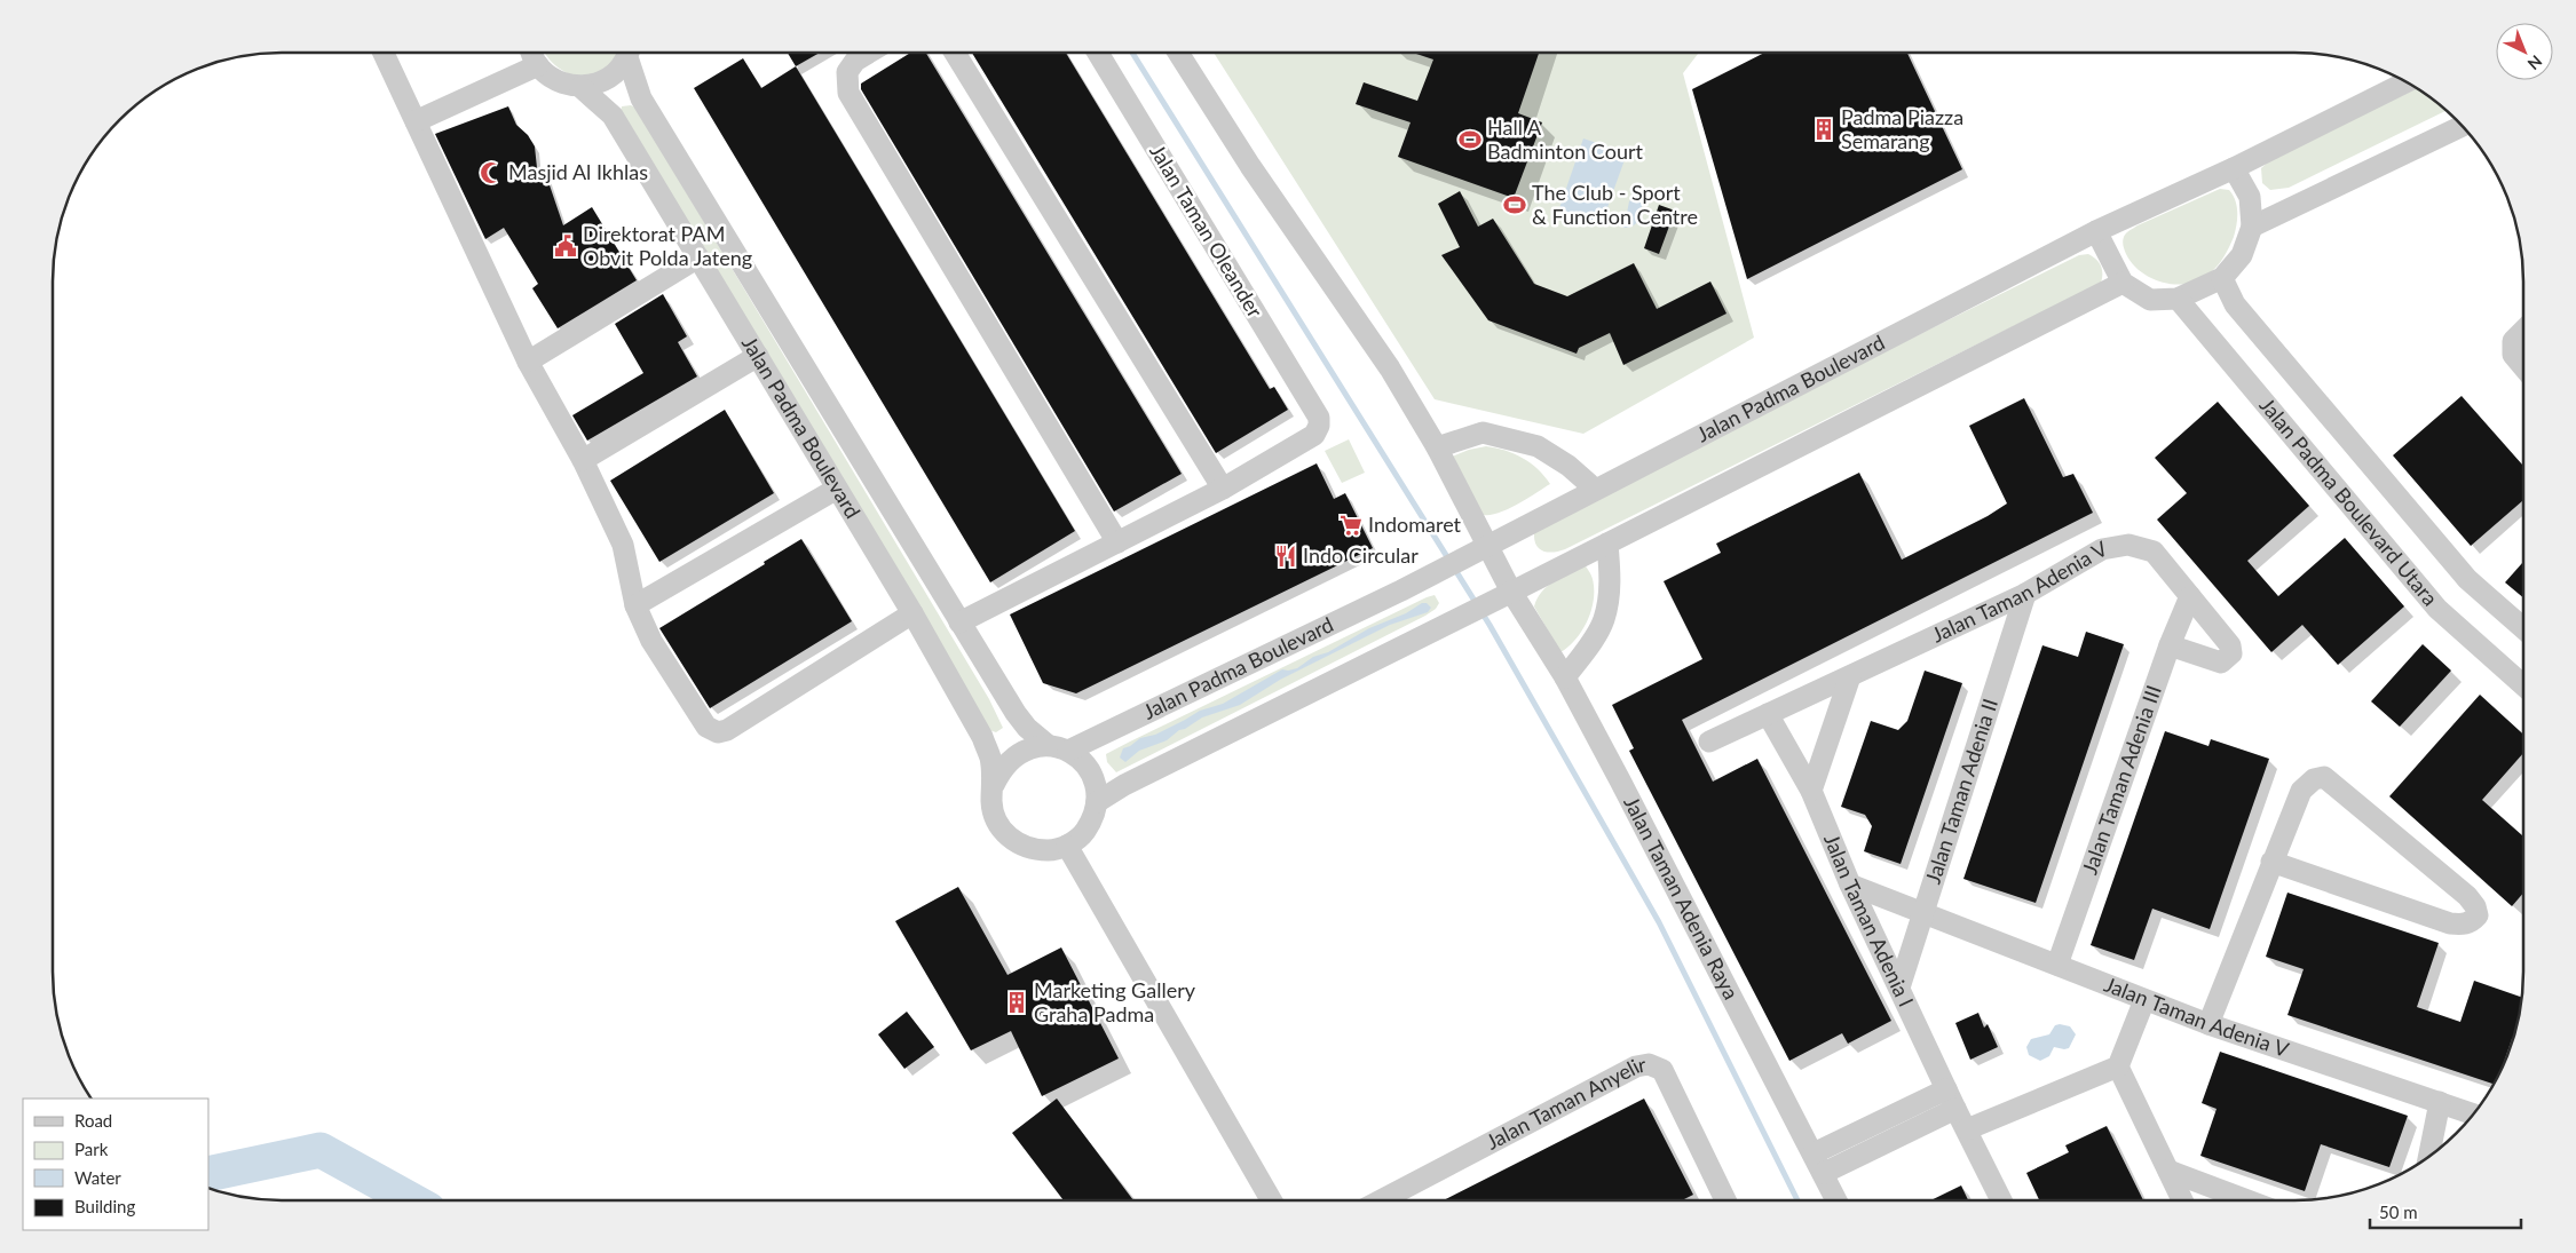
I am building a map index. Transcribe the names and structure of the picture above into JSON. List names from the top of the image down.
{
  "streets": {
    "street": [
      "Jalan Taman Oleander",
      "Jalan Padma Boulevard",
      "Jalan Padma Boulevard Utara",
      "Jalan Taman Adenia V",
      "Jalan Taman Adenia III",
      "Jalan Taman Adenia II",
      "Jalan Taman Adenia Raya",
      "Jalan Taman Adenia I",
      "Jalan Taman Anyelir"
    ]
  },
  "crossings": [
    ["Jalan Padma Boulevard", "Jalan Taman Adenia Raya"],
    ["Jalan Taman Adenia V", "Jalan Taman Adenia III"],
    ["Jalan Taman Adenia V", "Jalan Taman Adenia II"],
    ["Jalan Taman Adenia V", "Jalan Taman Adenia I"],
    ["Jalan Taman Adenia II", "Jalan Taman Adenia I"]
  ],
  "places": {
    "building": ["Padma Piazza Semarang", "Marketing Gallery Graha Padma"],
    "sports": ["Hall A Badminton Court", "The Club - Sport & Function Centre"],
    "mosque": ["Masjid Al Ikhlas"],
    "public building": ["Direktorat PAM Obvit Polda Jateng"],
    "supermarket": ["Indomaret"],
    "restaurant": ["Indo Circular"]
  },
  "legend": [
    "Road",
    "Park",
    "Water",
    "Building"
  ],
  "scale_bar": "50 m",
  "north": "bottom right"
}
